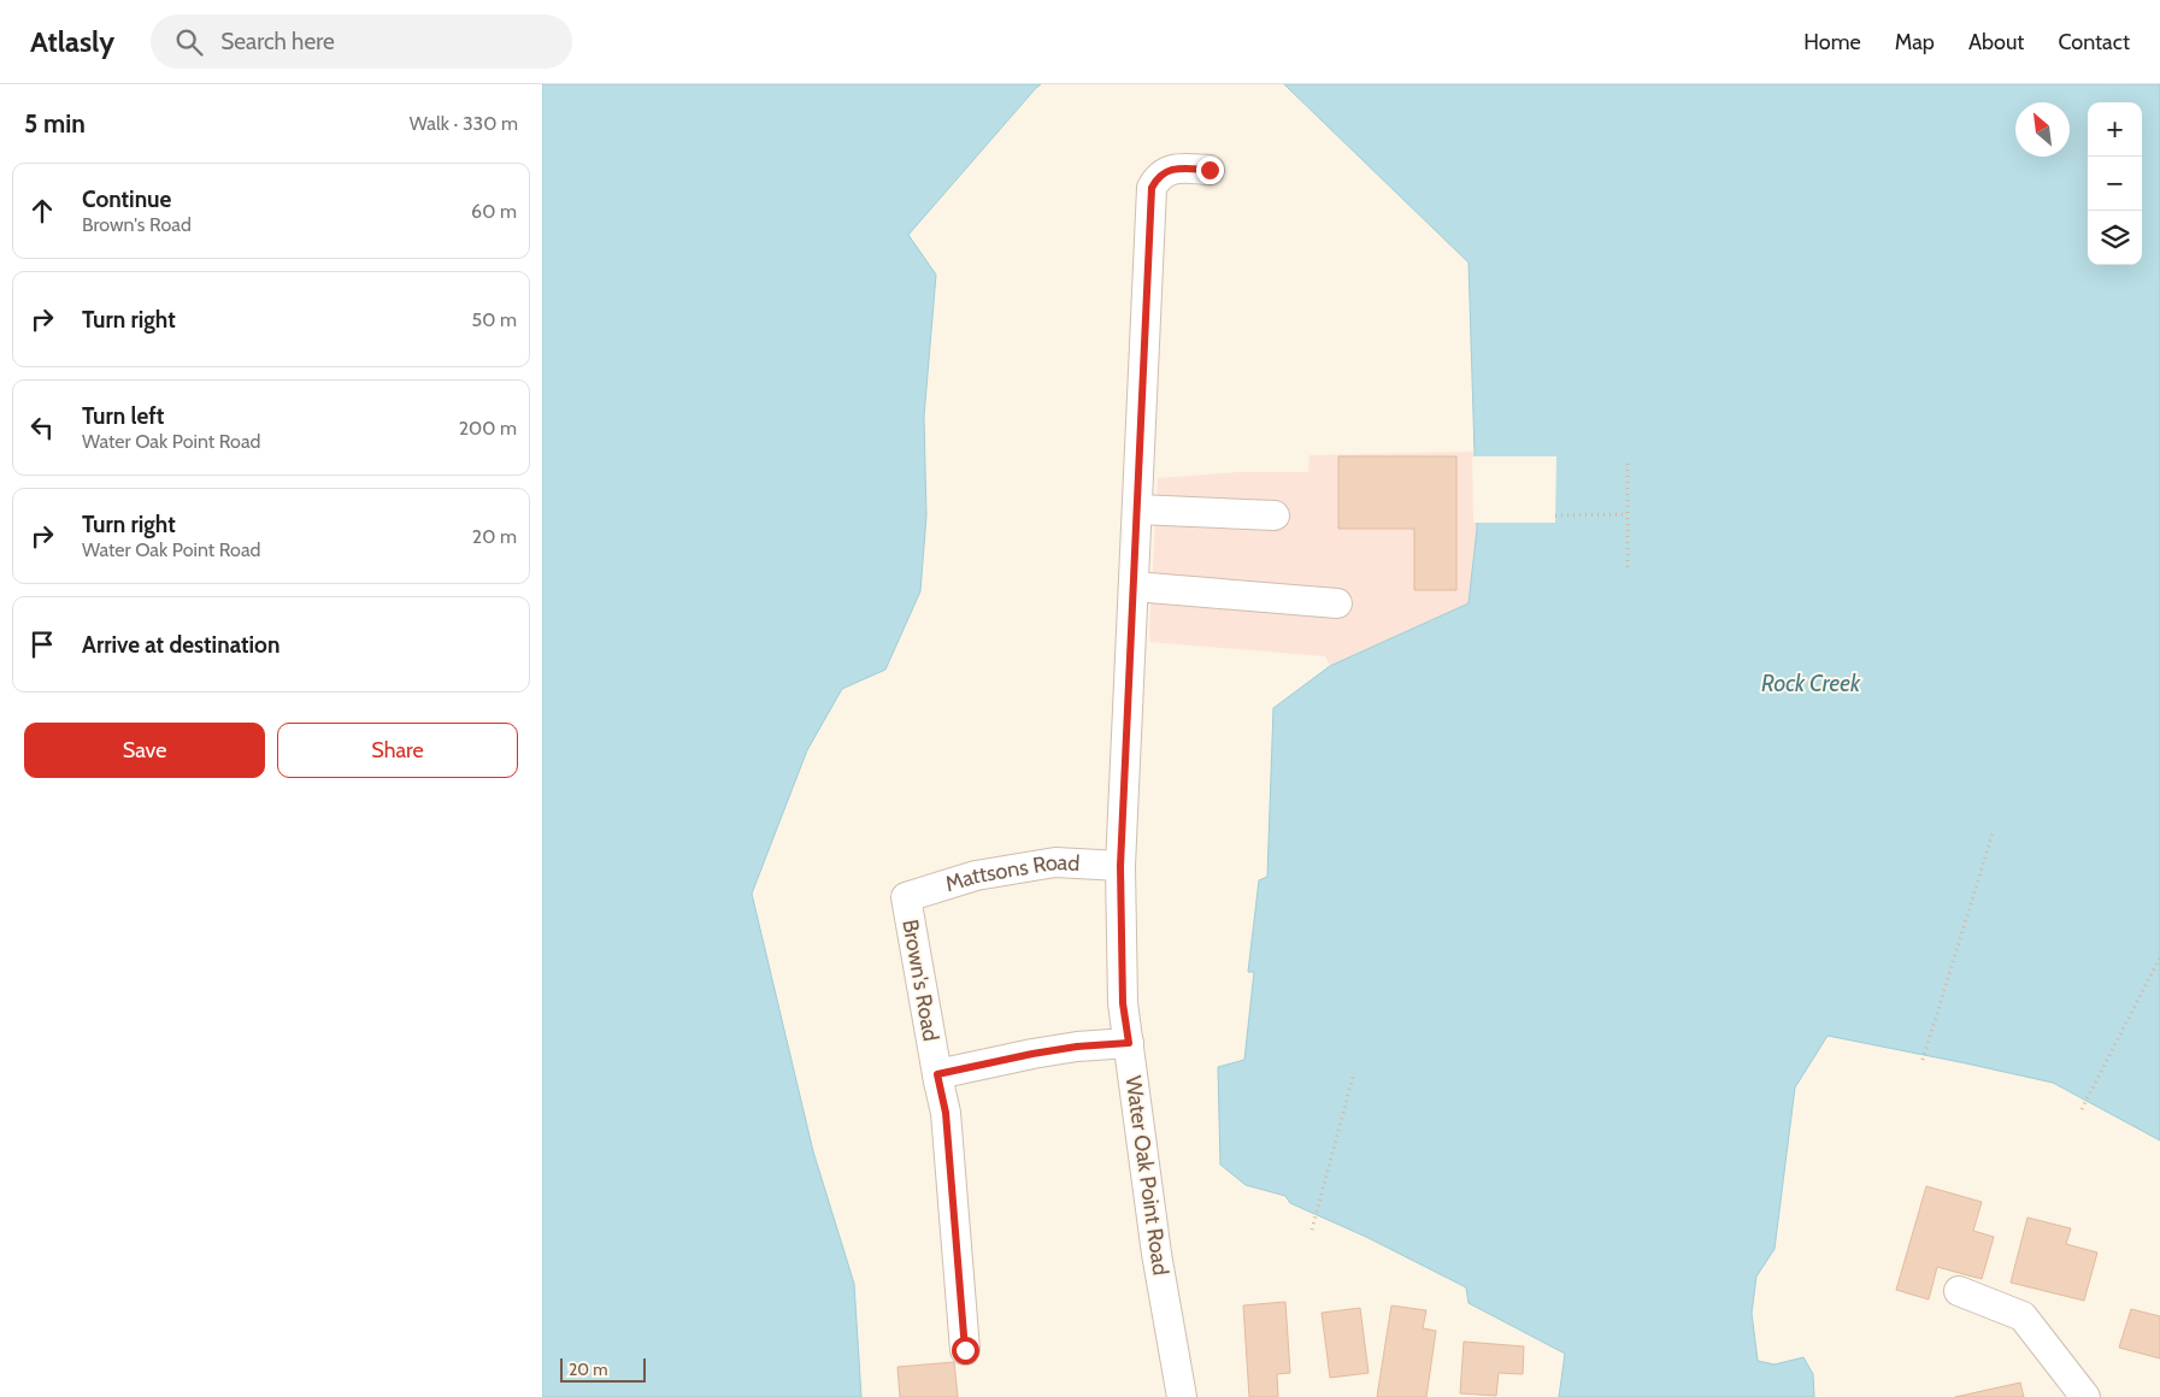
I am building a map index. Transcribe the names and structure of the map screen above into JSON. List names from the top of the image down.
{
  "streets": {
    "street": ["Mattsons Road", "Brown's Road", "Water Oak Point Road"]
  },
  "crossings": [
    ["Mattsons Road", "Brown's Road"],
    ["Mattsons Road", "Water Oak Point Road"]
  ],
  "water": ["Rock Creek"],
  "scale_bar": "20 m",
  "north": "top left",
  "page": {
    "header": "Atlasly",
    "search": "Search here",
    "nav": [
      "Home",
      "Map",
      "About",
      "Contact"
    ],
    "heading": ["5 min", "Walk · 330 m"],
    "map_buttons": ["+", "−"],
    "list": [
      ["Continue", "Brown's Road", "60 m"],
      ["Turn right", "50 m"],
      ["Turn left", "Water Oak Point Road", "200 m"],
      ["Turn right", "Water Oak Point Road", "20 m"],
      "Arrive at destination"
    ],
    "buttons": ["Save", "Share"],
    "scale": "20 m"
  }
}
